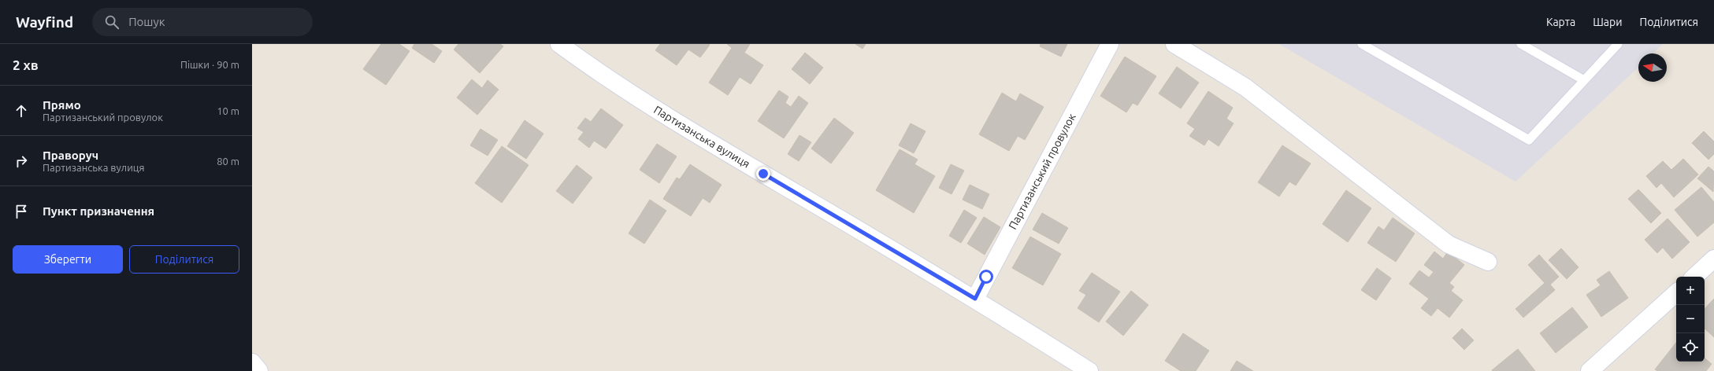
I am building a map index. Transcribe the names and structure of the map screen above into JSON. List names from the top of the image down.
{
  "streets": {
    "street": ["Партизанська вулиця", "Партизанський провулок"]
  },
  "crossings": [
    ["Партизанська вулиця", "Партизанський провулок"]
  ],
  "north": "left",
  "page": {
    "header": "Wayfind",
    "search": "Пошук",
    "nav": ["Карта", "Шари", "Поділитися"],
    "heading": ["2 хв", "Пішки · 90 m"],
    "list": [
      ["Прямо", "Партизанський провулок", "10 m"],
      ["Праворуч", "Партизанська вулиця", "80 m"],
      "Пункт призначення"
    ],
    "buttons": ["Зберегти", "Поділитися"],
    "map_buttons": ["+", "−"]
  }
}
